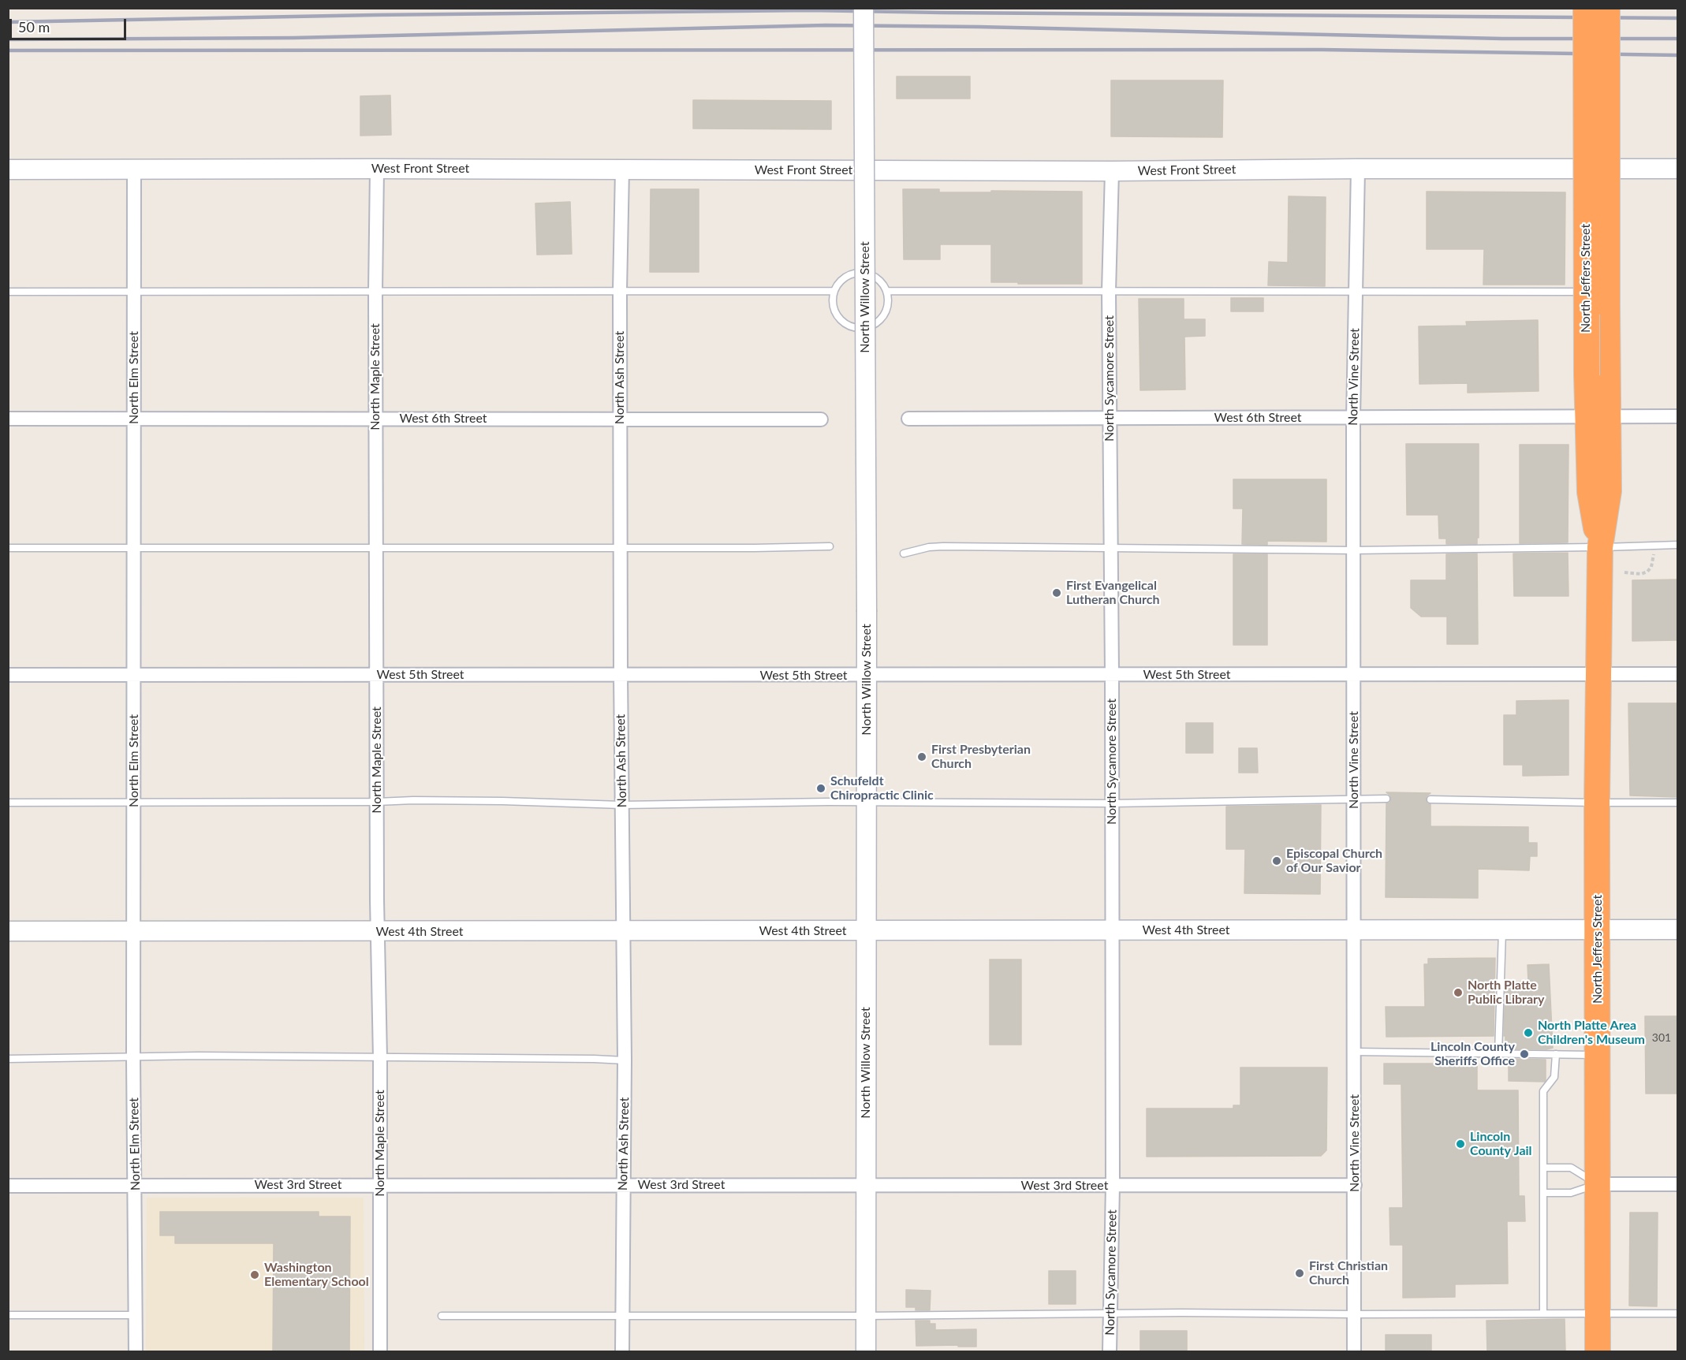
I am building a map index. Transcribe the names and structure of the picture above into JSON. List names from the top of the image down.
{
  "streets": {
    "highway": ["North Jeffers Street"],
    "main road": ["West Front Street", "North Willow Street", "West 4th Street"],
    "street": [
      "North Maple Street",
      "North Vine Street",
      "North Elm Street",
      "North Ash Street",
      "North Sycamore Street",
      "West 6th Street",
      "West 5th Street",
      "West 3rd Street"
    ]
  },
  "crossings": [
    ["West Front Street", "North Willow Street"],
    ["West Front Street", "North Maple Street"],
    ["West Front Street", "North Vine Street"],
    ["West Front Street", "North Elm Street"],
    ["West Front Street", "North Ash Street"],
    ["West Front Street", "North Sycamore Street"],
    ["North Jeffers Street", "West 6th Street"],
    ["North Jeffers Street", "West 5th Street"],
    ["North Jeffers Street", "West 4th Street"],
    ["North Willow Street", "West 5th Street"],
    ["North Willow Street", "West 4th Street"],
    ["North Willow Street", "West 3rd Street"],
    ["North Maple Street", "West 6th Street"],
    ["North Maple Street", "West 5th Street"],
    ["North Maple Street", "West 4th Street"],
    ["North Maple Street", "West 3rd Street"],
    ["North Vine Street", "West 6th Street"],
    ["North Vine Street", "West 5th Street"],
    ["North Vine Street", "West 4th Street"],
    ["North Vine Street", "West 3rd Street"],
    ["North Elm Street", "West 6th Street"],
    ["North Elm Street", "West 5th Street"],
    ["North Elm Street", "West 4th Street"],
    ["North Elm Street", "West 3rd Street"],
    ["North Ash Street", "West 6th Street"],
    ["North Ash Street", "West 5th Street"],
    ["North Ash Street", "West 4th Street"],
    ["North Ash Street", "West 3rd Street"],
    ["North Sycamore Street", "West 6th Street"],
    ["North Sycamore Street", "West 5th Street"],
    ["North Sycamore Street", "West 4th Street"],
    ["North Sycamore Street", "West 3rd Street"]
  ],
  "places": [
    "First Evangelical Lutheran Church",
    "First Presbyterian Church",
    "Schufeldt Chiropractic Clinic",
    "Episcopal Church of Our Savior",
    "North Platte Public Library",
    "North Platte Area Children's Museum",
    "Lincoln County Sheriffs Office",
    "Lincoln County Jail",
    "First Christian Church",
    "Washington Elementary School"
  ],
  "house_numbers": ["301"],
  "scale_bar": "50 m"
}
